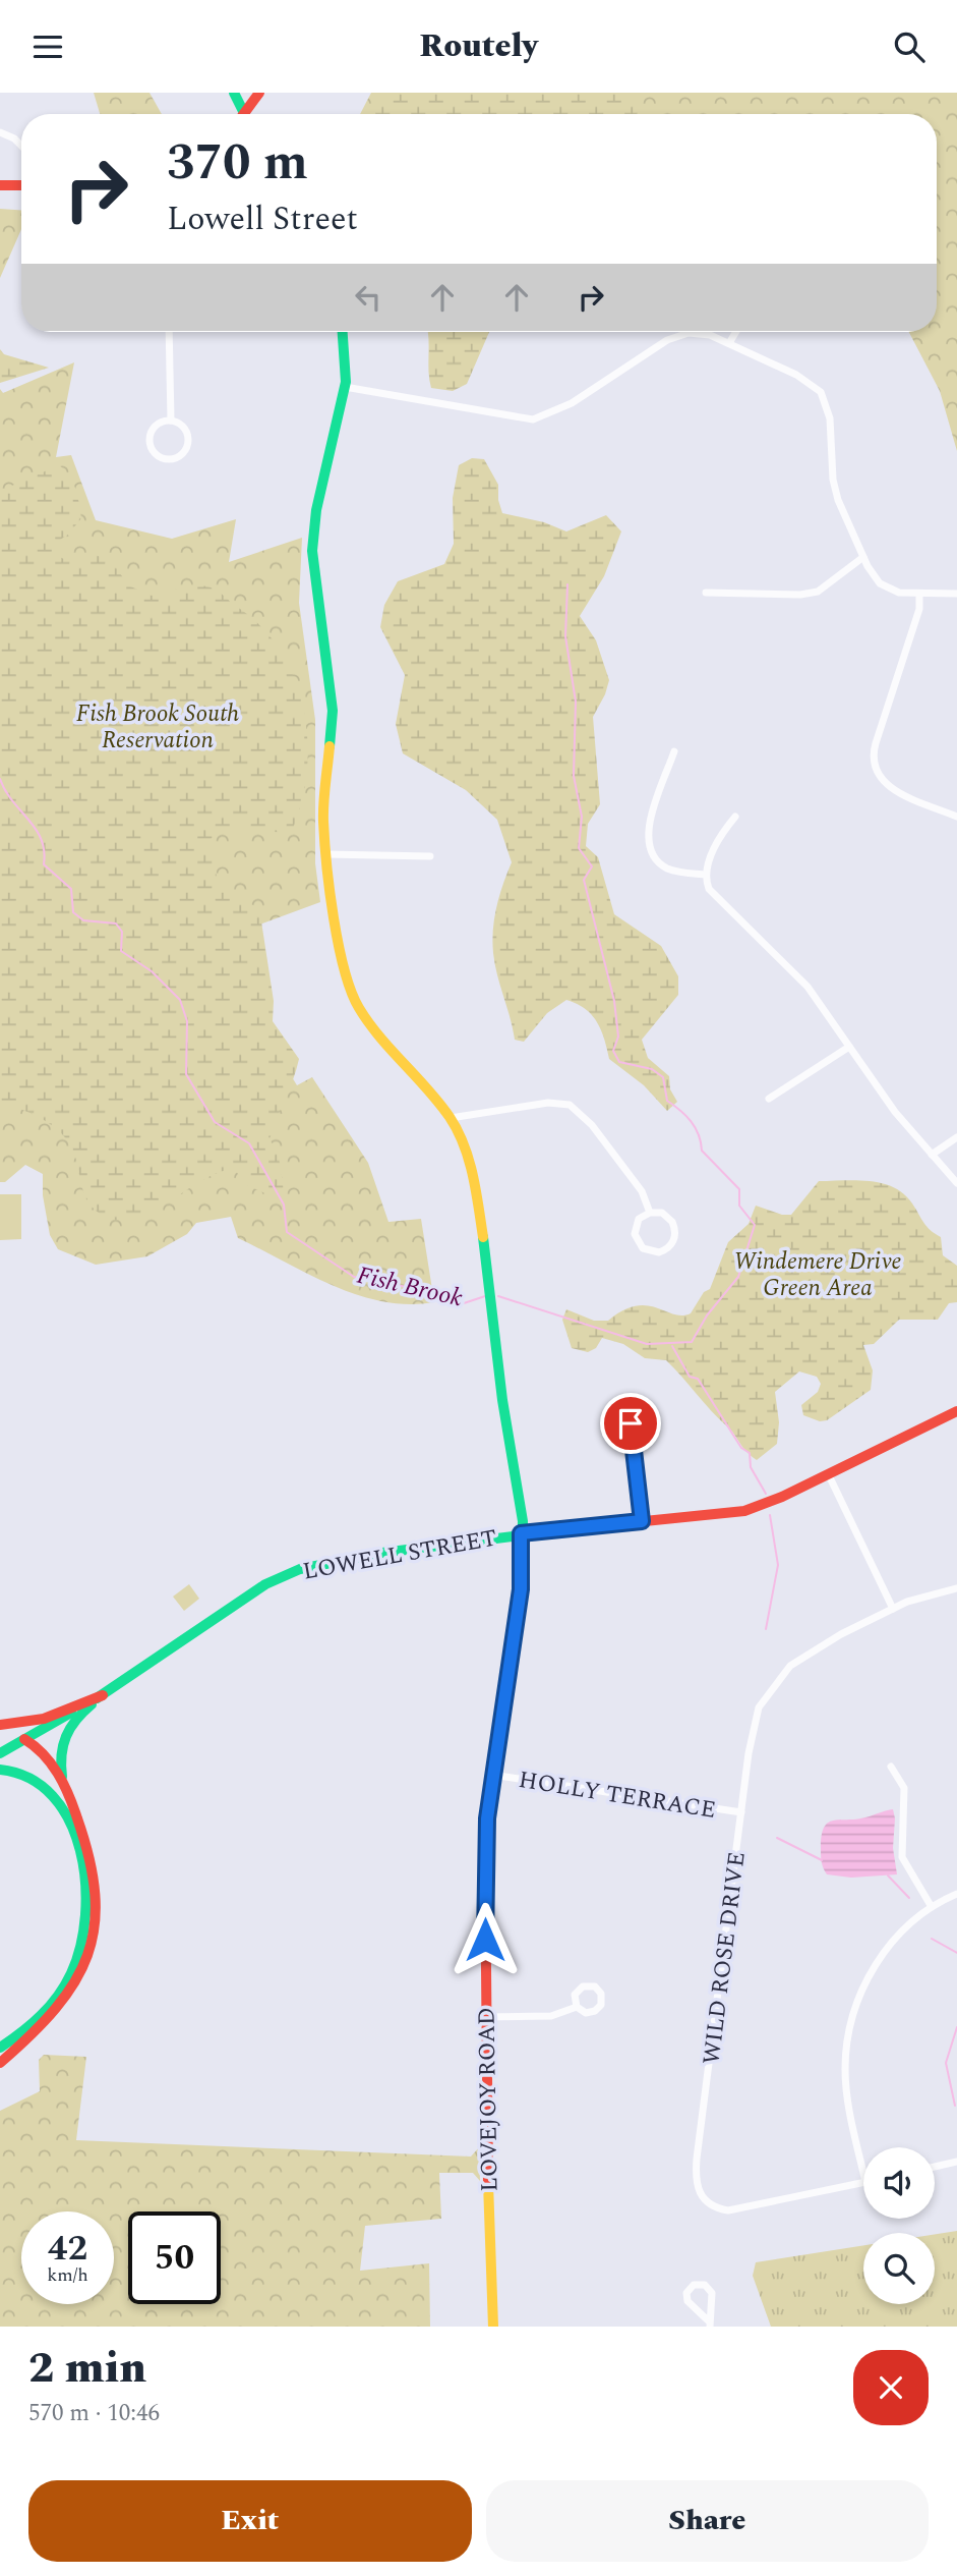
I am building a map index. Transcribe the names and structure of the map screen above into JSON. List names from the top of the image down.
{
  "streets": {
    "main road": ["LOWELL STREET", "LOVEJOY ROAD"],
    "street": ["HOLLY TERRACE", "WILD ROSE DRIVE"]
  },
  "crossings": [
    ["LOWELL STREET", "LOVEJOY ROAD"],
    ["HOLLY TERRACE", "WILD ROSE DRIVE"],
    ["HOLLY TERRACE", "LOVEJOY ROAD"]
  ],
  "water": ["Fish Brook"],
  "parks": ["Fish Brook South Reservation", "Windemere Drive Green Area"],
  "page": {
    "header": "Routely",
    "turn": ["370 m", "Lowell Street"],
    "speed": "42 km/h",
    "limit": "50",
    "heading": ["2 min", "570 m · 10:46"],
    "buttons": ["Exit", "Share"]
  }
}
